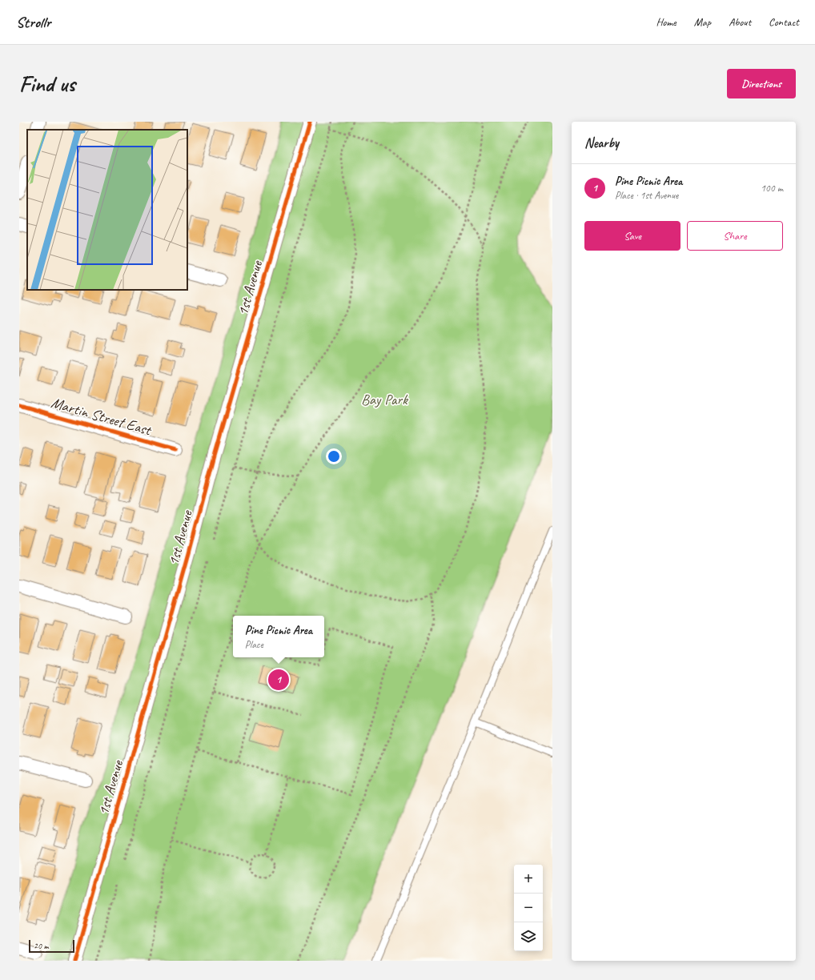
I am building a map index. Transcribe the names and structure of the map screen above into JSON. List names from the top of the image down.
{
  "streets": {
    "street": ["1st Avenue", "Martin Street East"]
  },
  "parks": ["Bay Park"],
  "scale_bar": "20 m",
  "page": {
    "header": "Strollr",
    "nav": [
      "Home",
      "Map",
      "About",
      "Contact"
    ],
    "buttons": [
      "Directions",
      ["Save", "Share"]
    ],
    "title": "Find us",
    "heading": "Nearby",
    "list": [
      {
        "mark": "1",
        "name": "Pine Picnic Area",
        "note": "Place · 1st Avenue",
        "value": "100 m"
      }
    ],
    "popup": ["Pine Picnic Area", "Place"],
    "pins": "1",
    "map_buttons": ["+", "−"],
    "scale": "20 m"
  }
}
